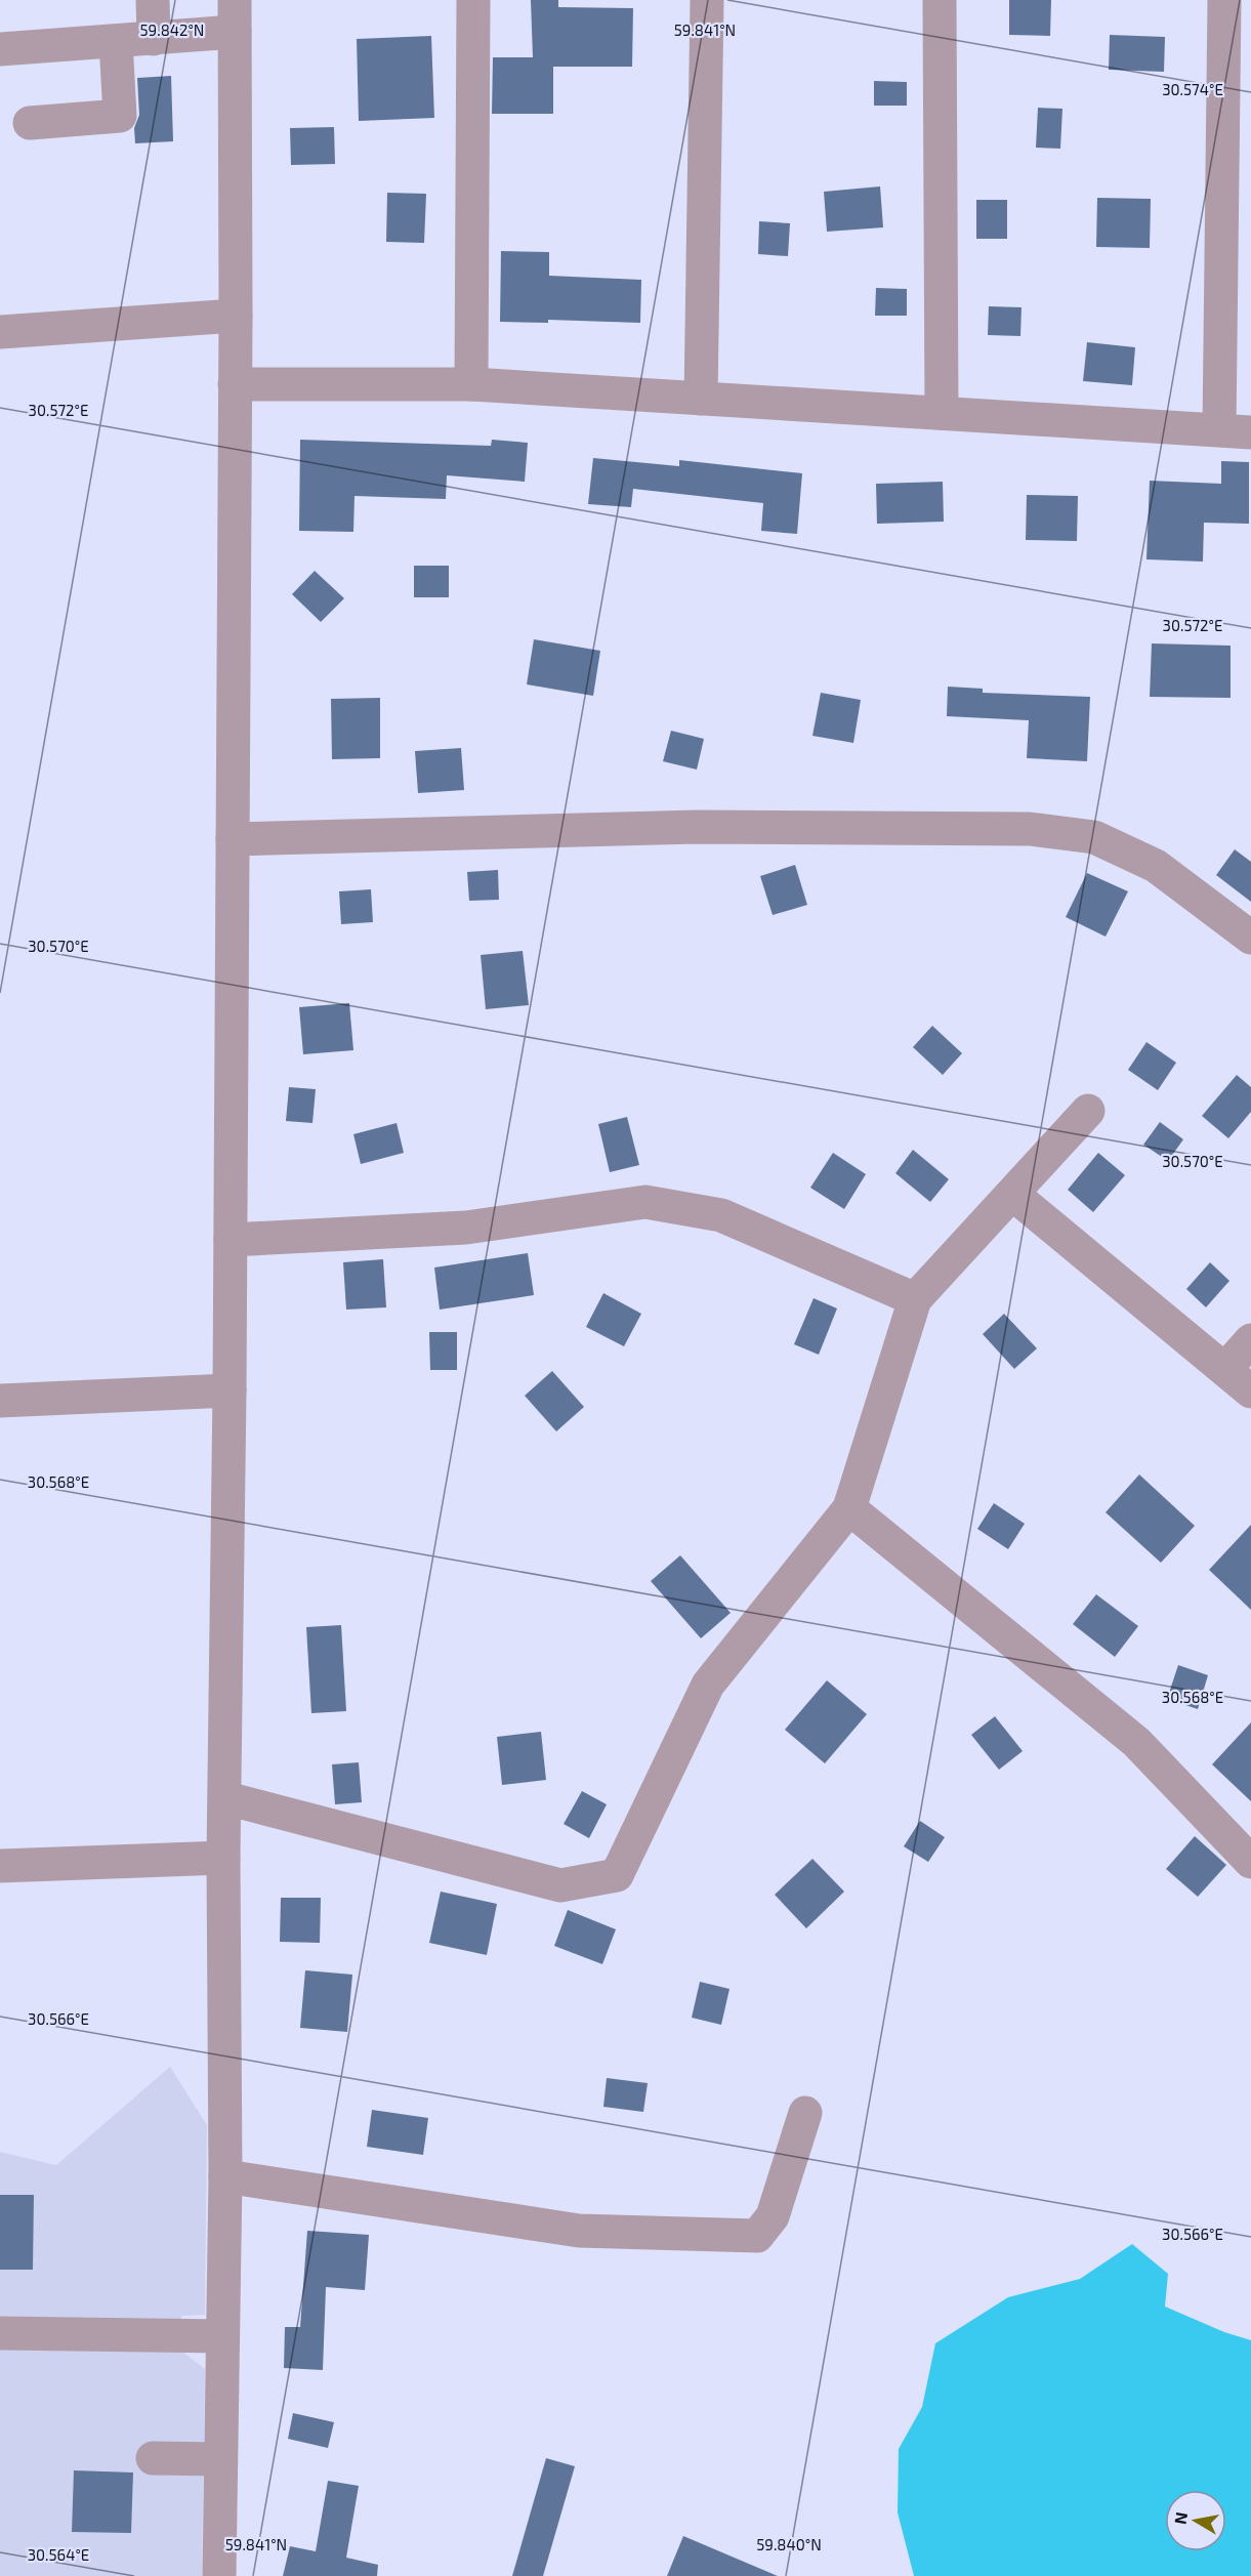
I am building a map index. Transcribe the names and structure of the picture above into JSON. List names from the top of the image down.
{
  "north": "left",
  "coordinates": [
    "59.842°N",
    "59.841°N",
    "30.574°E",
    "30.572°E",
    "30.570°E",
    "30.568°E",
    "30.566°E",
    "59.840°N",
    "30.564°E"
  ]
}
